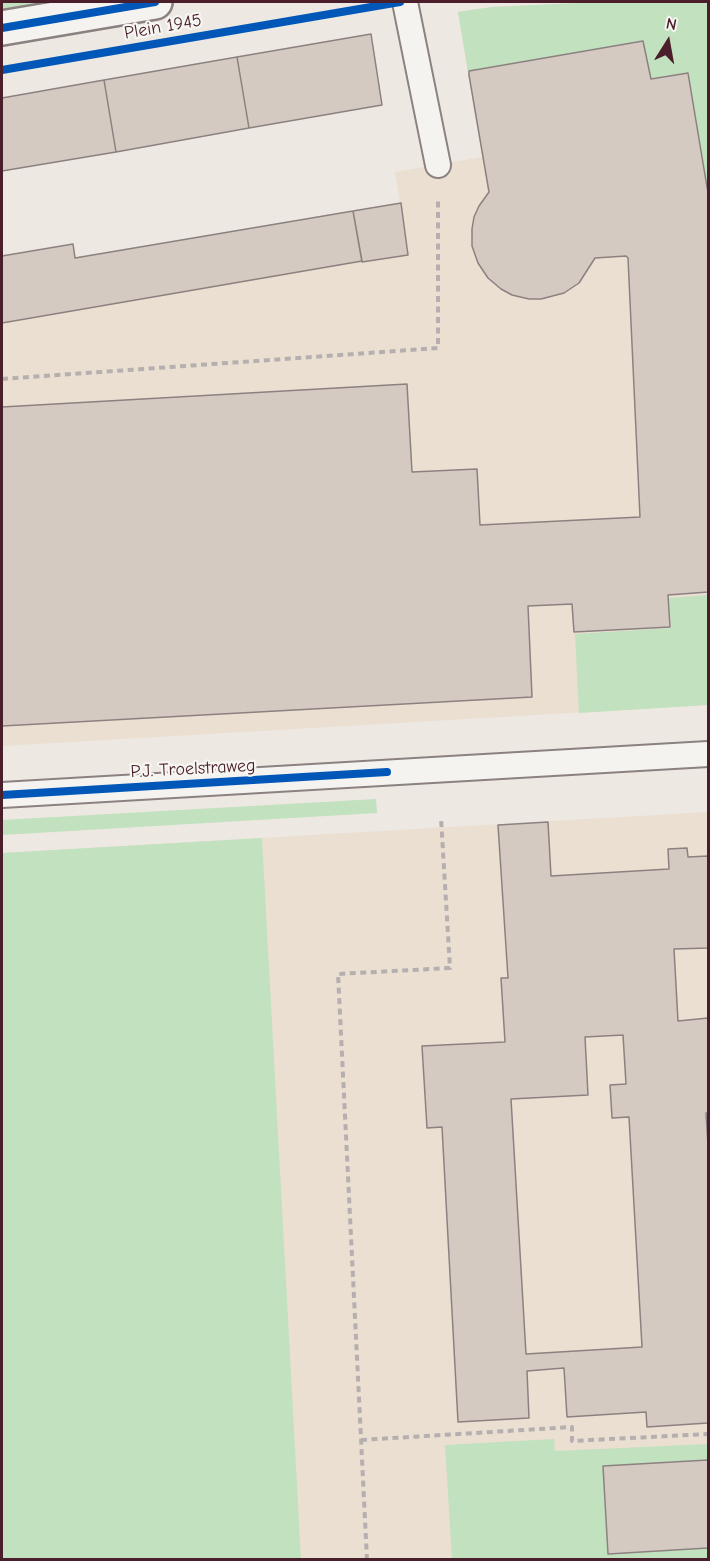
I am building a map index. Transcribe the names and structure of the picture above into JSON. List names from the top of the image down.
{
  "streets": {
    "lane": ["P.J. Troelstraweg"],
    "cycle path": ["Plein 1945"]
  },
  "north": "top"
}
